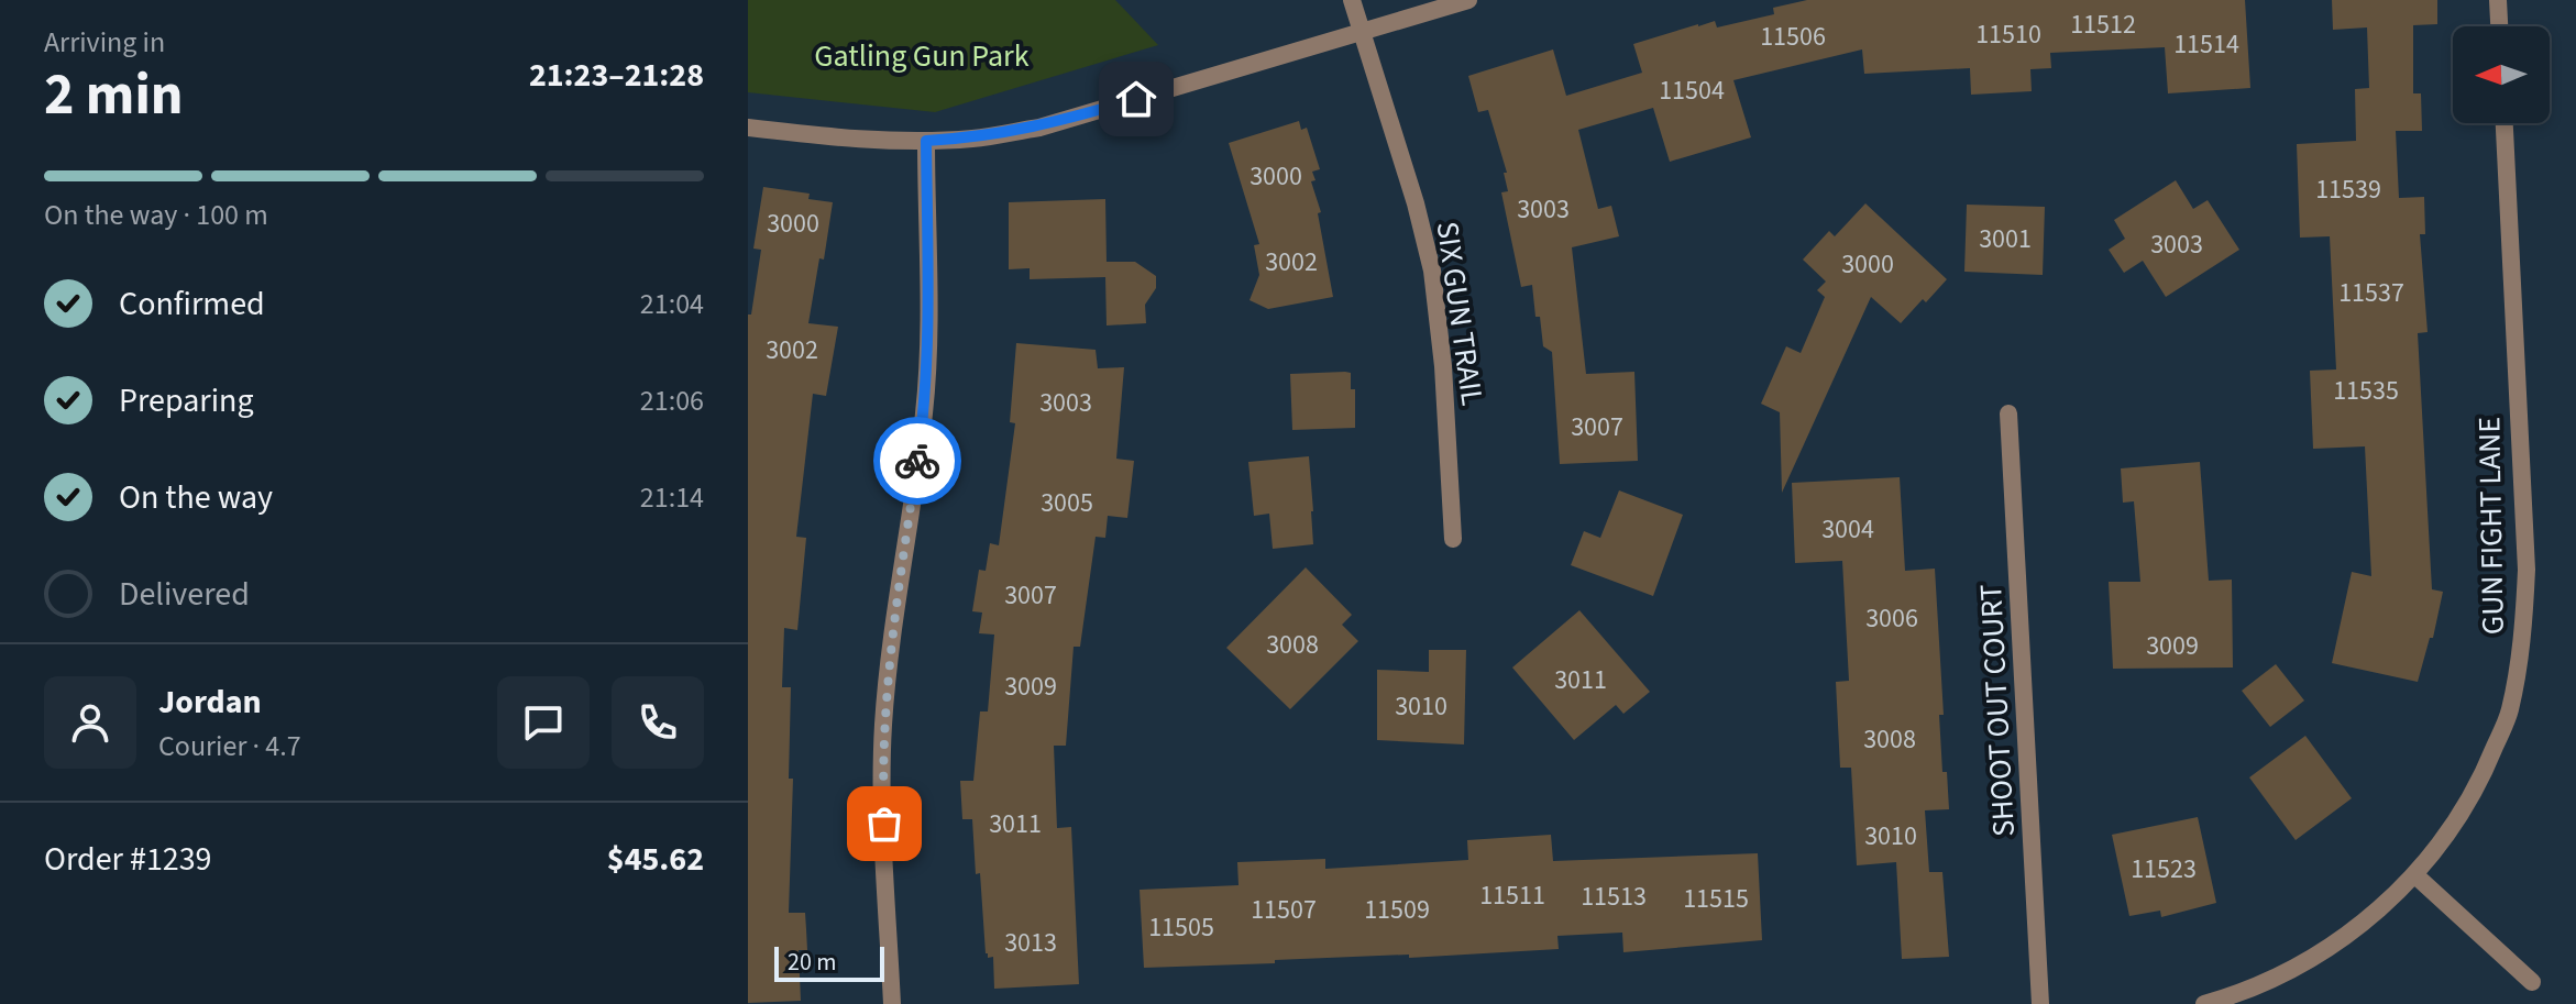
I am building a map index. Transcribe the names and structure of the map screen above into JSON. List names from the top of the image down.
{
  "streets": {
    "street": ["SIX GUN TRAIL", "GUN FIGHT LANE", "SHOOT OUT COURT"]
  },
  "parks": ["Gatling Gun Park"],
  "house_numbers": [
    "11512",
    "11510",
    "11506",
    "11514",
    "11504",
    "3000",
    "11539",
    "3003",
    "3000",
    "3001",
    "3003",
    "3002",
    "3000",
    "11537",
    "3002",
    "11535",
    "3003",
    "3007",
    "3005",
    "3004",
    "3007",
    "3006",
    "3008",
    "3009",
    "3011",
    "3009",
    "3010",
    "3008",
    "3011",
    "3010",
    "11523",
    "11511",
    "11513",
    "11515",
    "11507",
    "11509",
    "11505",
    "3013"
  ],
  "scale_bar": "20 m",
  "north": "left",
  "page": {
    "heading": ["2 min", "Arriving in", "21:23–21:28"],
    "panel": [
      "Jordan",
      "Courier · 4.7",
      "Order #1239",
      "$45.62"
    ],
    "bar": "On the way · 100 m",
    "list": [
      ["Confirmed", "21:04"],
      ["Preparing", "21:06"],
      ["On the way", "21:14"],
      "Delivered"
    ],
    "scale": "20 m"
  }
}
